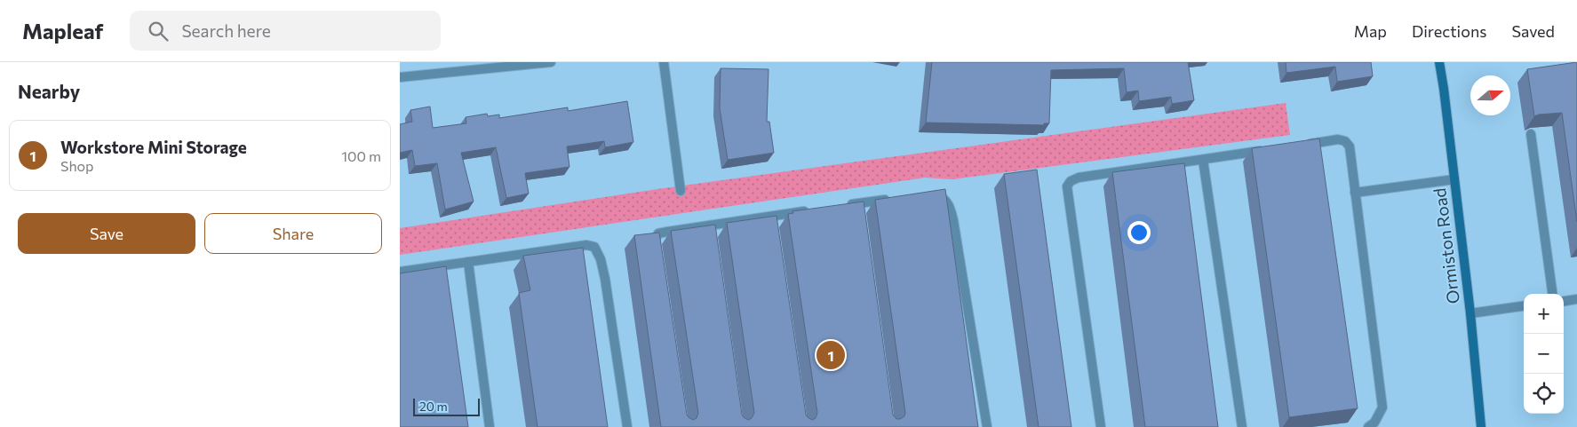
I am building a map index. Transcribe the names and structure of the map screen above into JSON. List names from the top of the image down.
{
  "streets": {
    "main road": ["Ormiston Road"]
  },
  "scale_bar": "20 m",
  "north": "right",
  "page": {
    "header": "Mapleaf",
    "search": "Search here",
    "nav": ["Map", "Directions", "Saved"],
    "heading": "Nearby",
    "list": [
      {
        "mark": "1",
        "name": "Workstore Mini Storage",
        "note": "Shop",
        "value": "100 m"
      }
    ],
    "buttons": ["Save", "Share"],
    "map_buttons": ["+", "−"],
    "pins": "1",
    "scale": "20 m"
  }
}
